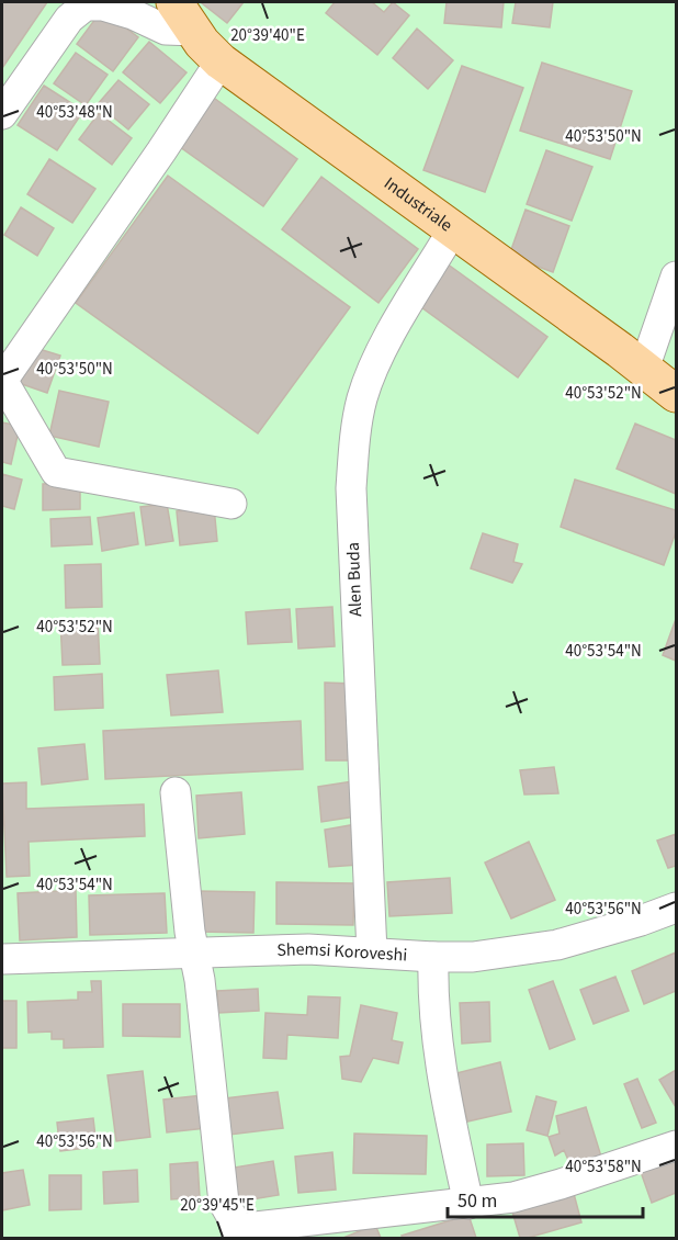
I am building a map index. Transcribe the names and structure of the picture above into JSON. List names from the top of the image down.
{
  "streets": {
    "main road": ["Industriale"],
    "street": ["Alen Buda", "Shemsi Koroveshi"]
  },
  "crossings": [
    ["Industriale", "Alen Buda"],
    ["Alen Buda", "Shemsi Koroveshi"]
  ],
  "scale_bar": "50 m",
  "coordinates": [
    "20°39'40\"E",
    "40°53'48\"N",
    "40°53'50\"N",
    "40°53'52\"N",
    "40°53'54\"N",
    "40°53'56\"N",
    "40°53'58\"N",
    "20°39'45\"E"
  ]
}
